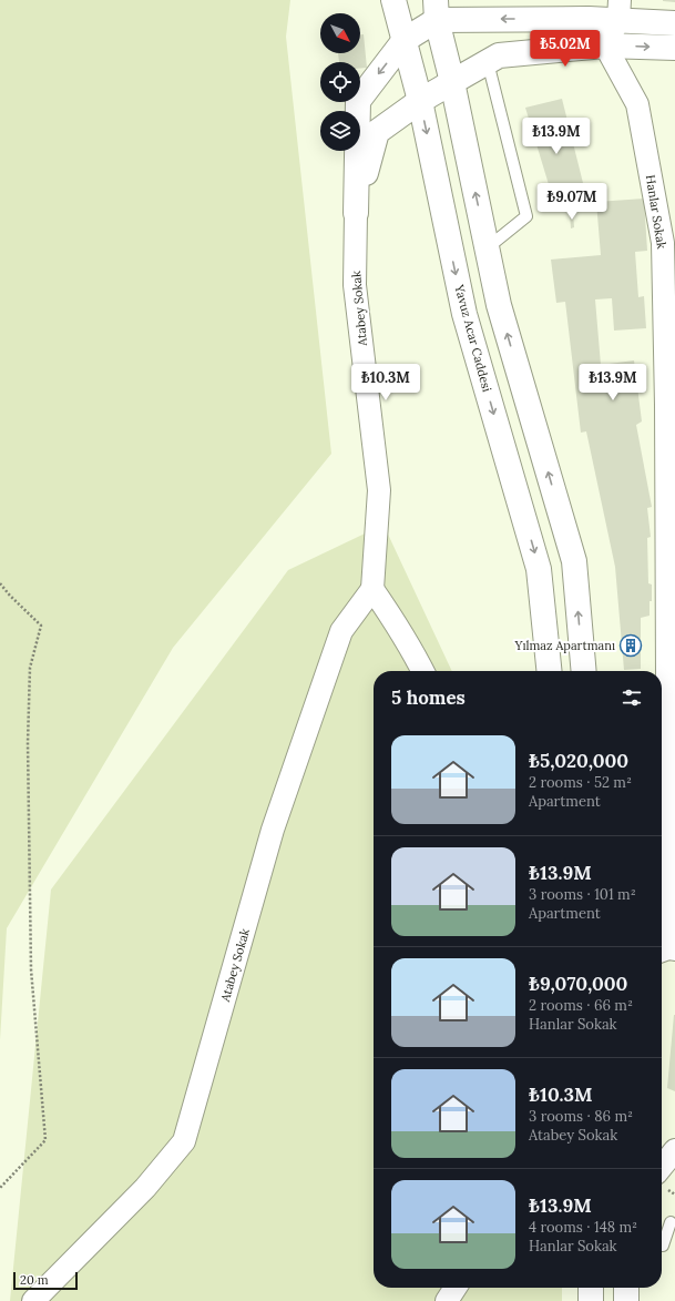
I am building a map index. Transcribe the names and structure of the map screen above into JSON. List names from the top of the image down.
{
  "streets": {
    "main road": ["Yavuz Acar Caddesi"],
    "street": ["Hanlar Sokak", "Atabey Sokak"]
  },
  "places": {
    "building": ["Yılmaz Apartmanı"]
  },
  "scale_bar": "20 m",
  "north": "bottom right",
  "page": {
    "price": [
      "₺5.02M",
      "₺13.9M",
      "₺9.07M",
      "₺10.3M",
      "₺13.9M"
    ],
    "heading": "5 homes",
    "list": [
      {
        "name": "₺5,020,000",
        "note": "2 rooms · 52 m² · Apartment"
      },
      {
        "name": "₺13.9M",
        "note": "3 rooms · 101 m² · Apartment"
      },
      {
        "name": "₺9,070,000",
        "note": "2 rooms · 66 m² · Hanlar Sokak"
      },
      {
        "name": "₺10.3M",
        "note": "3 rooms · 86 m² · Atabey Sokak"
      },
      {
        "name": "₺13.9M",
        "note": "4 rooms · 148 m² · Hanlar Sokak"
      }
    ],
    "scale": "20 m"
  }
}
